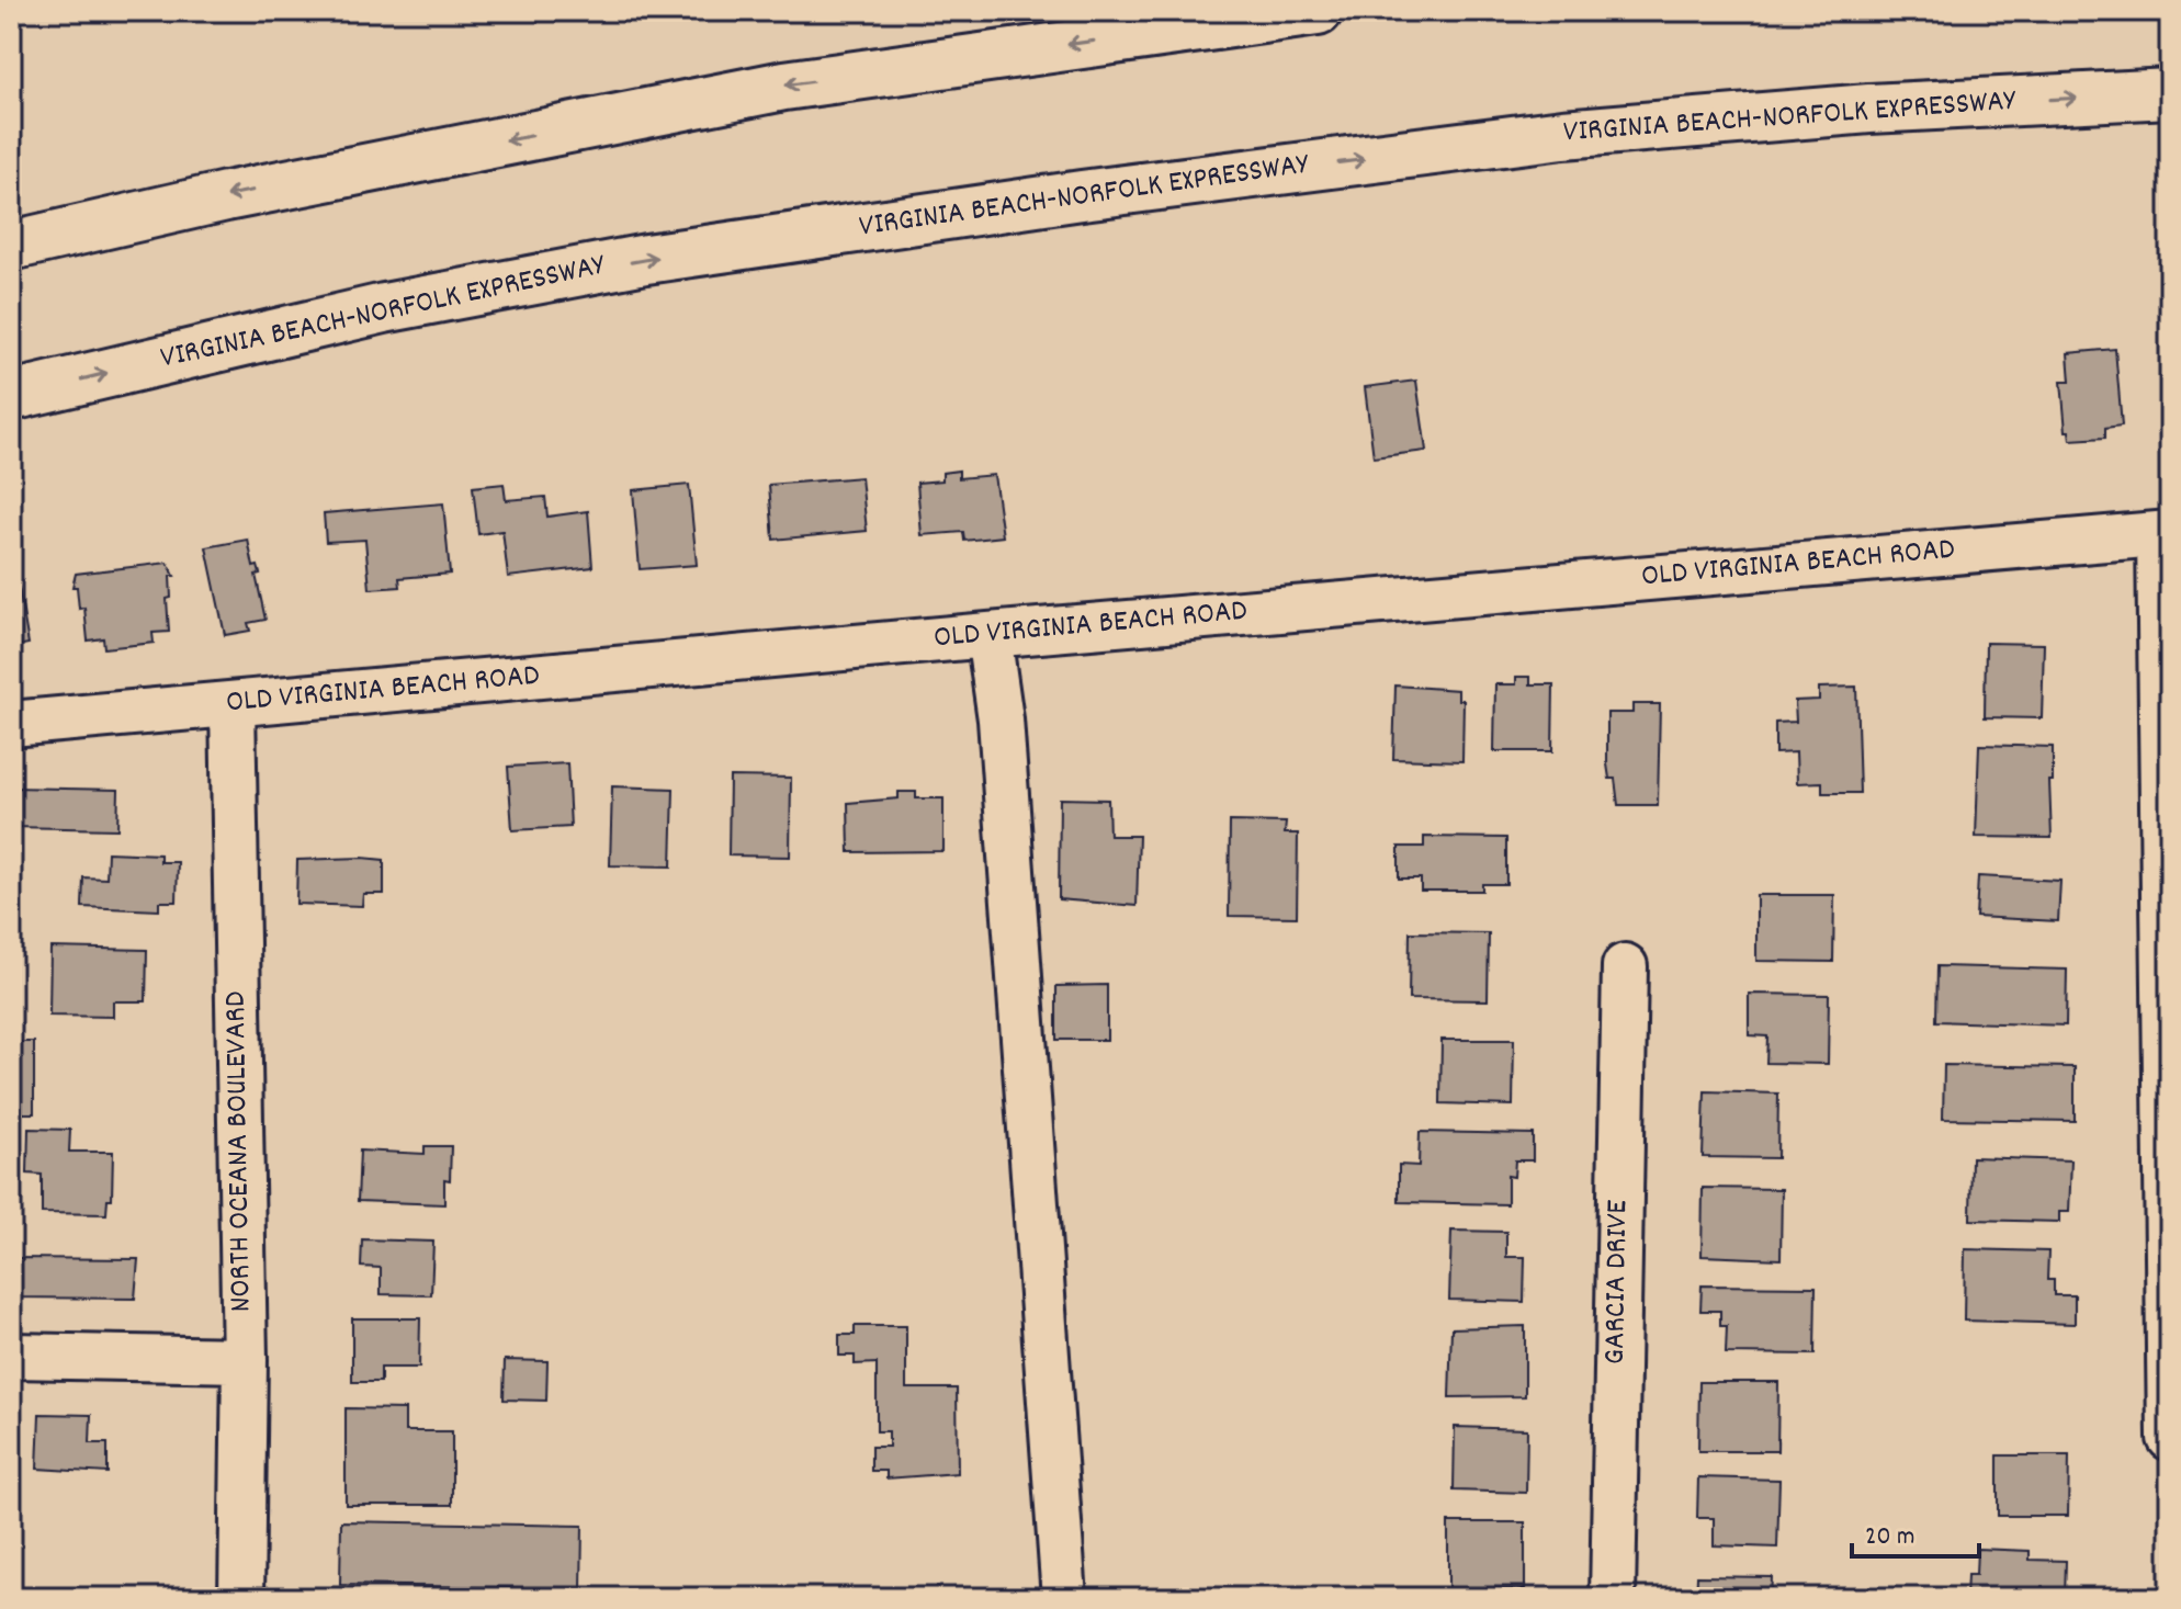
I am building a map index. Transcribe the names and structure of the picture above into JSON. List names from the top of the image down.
{
  "streets": {
    "highway": ["VIRGINIA BEACH-NORFOLK EXPRESSWAY"],
    "street": ["OLD VIRGINIA BEACH ROAD", "NORTH OCEANA BOULEVARD", "GARCIA DRIVE"]
  },
  "crossings": [
    ["OLD VIRGINIA BEACH ROAD", "NORTH OCEANA BOULEVARD"]
  ],
  "scale_bar": "20 m"
}
